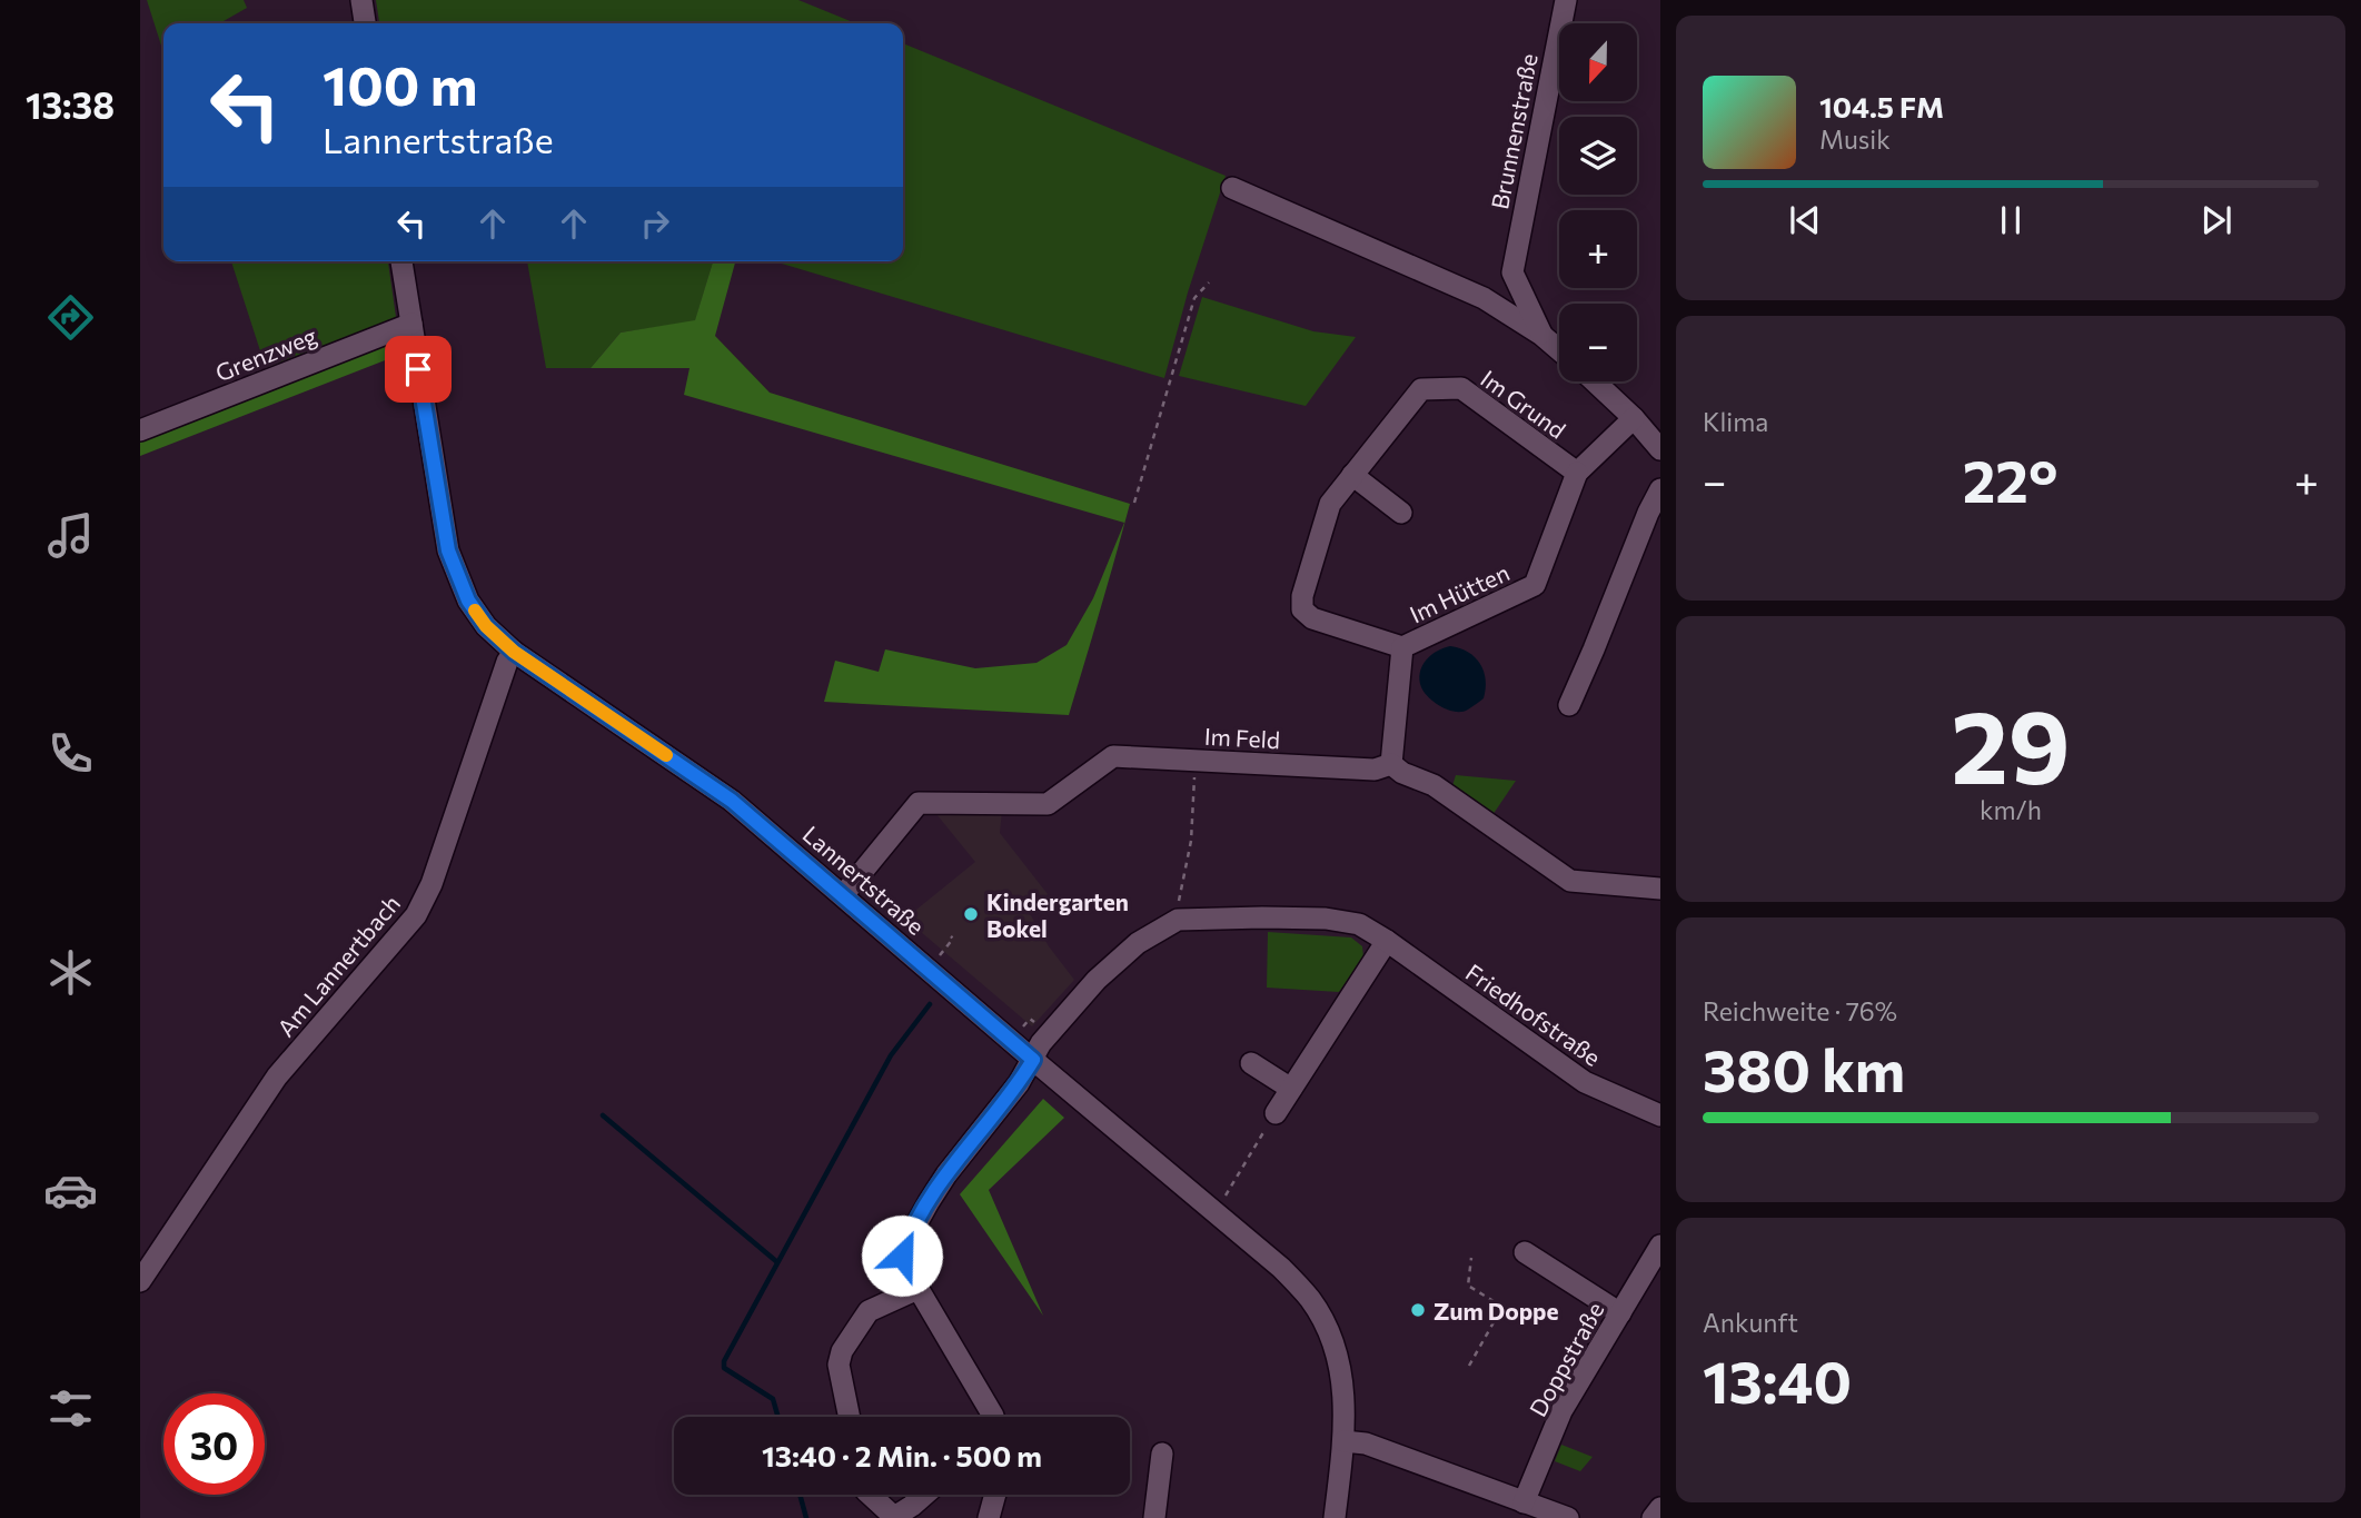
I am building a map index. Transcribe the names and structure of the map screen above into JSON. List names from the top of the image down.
{
  "streets": {
    "street": [
      "Brunnenstraße",
      "Grenzweg",
      "Im Grund",
      "Im Hütten",
      "Im Feld",
      "Lannertstraße",
      "Am Lannertbach",
      "Friedhofstraße",
      "Doppstraße"
    ]
  },
  "crossings": [
    ["Grenzweg", "Lannertstraße"],
    ["Im Grund", "Im Hütten"],
    ["Im Hütten", "Im Feld"],
    ["Im Feld", "Lannertstraße"],
    ["Lannertstraße", "Am Lannertbach"],
    ["Lannertstraße", "Friedhofstraße"]
  ],
  "places": ["Kindergarten Bokel", "Zum Doppe"],
  "north": "bottom",
  "page": {
    "tabs": "13:38",
    "map_buttons": ["+", "−"],
    "turn": ["100 m", "Lannertstraße"],
    "song": ["104.5 FM", "Musik"],
    "tile": [
      "Klima",
      ["29", "km/h"],
      ["Reichweite · 76%", "380 km"],
      ["Ankunft", "13:40"]
    ],
    "heat": ["−", "22°", "+"],
    "limit": "30",
    "trip": "13:40 · 2 Min. · 500 m"
  }
}
